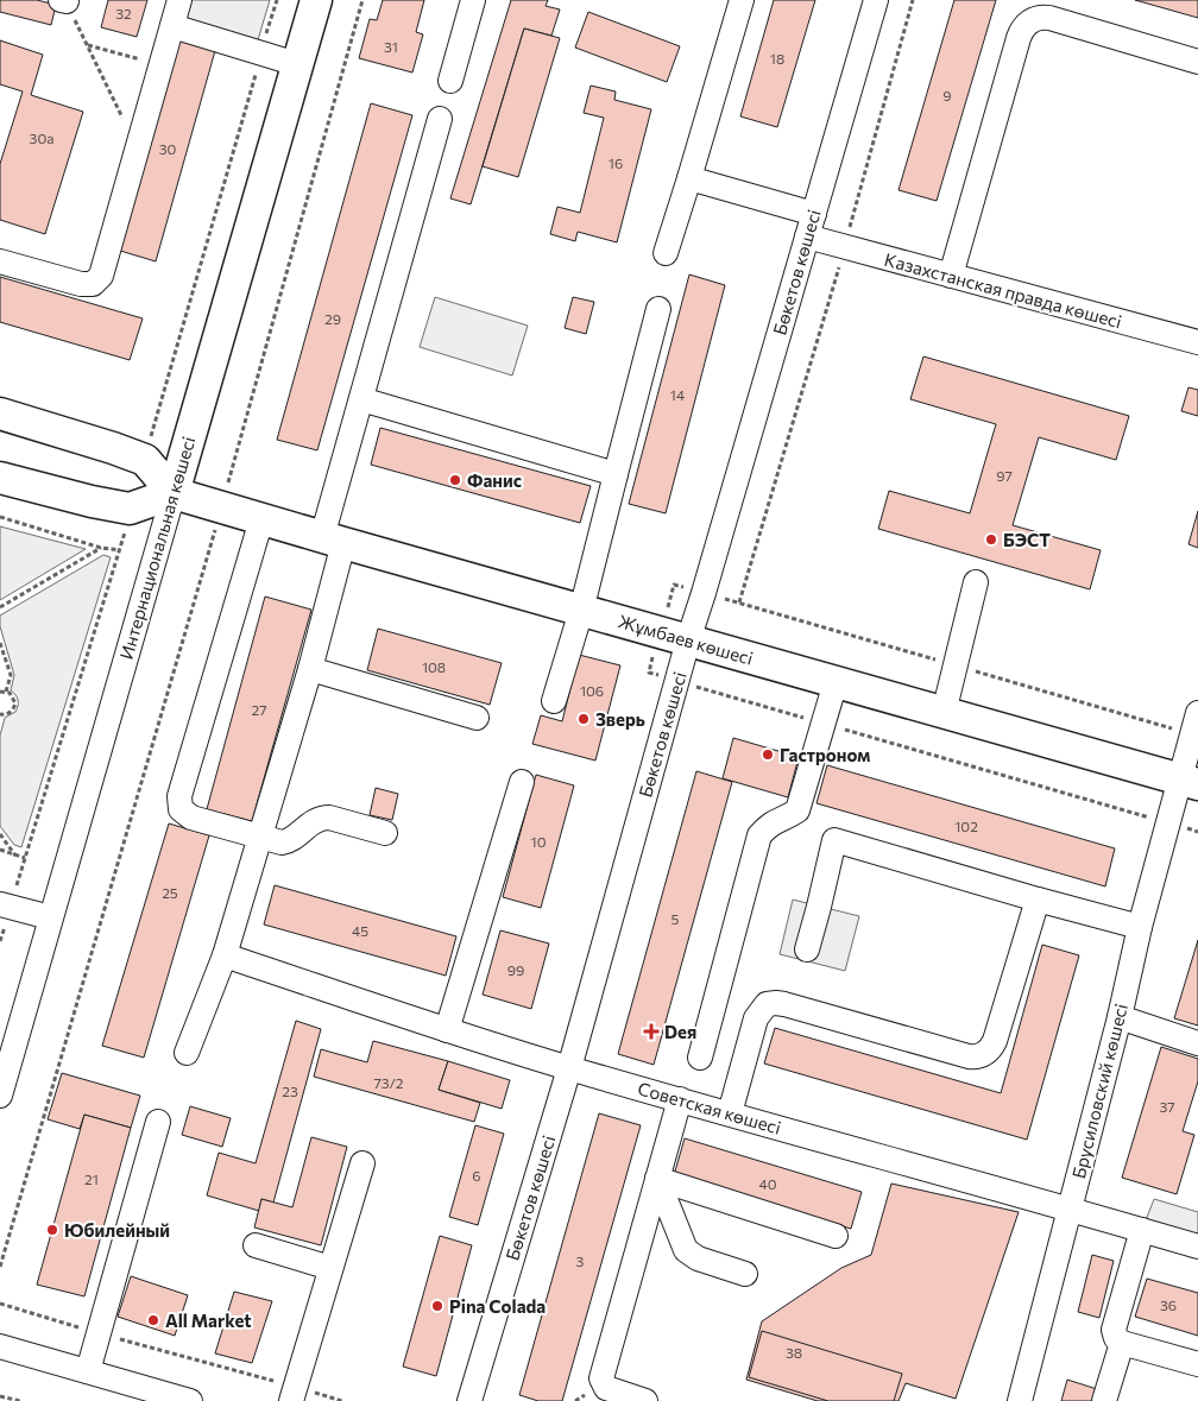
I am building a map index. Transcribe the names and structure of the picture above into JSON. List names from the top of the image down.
{
  "streets": {
    "main road": ["Интернациональная көшесі", "Жұмбаев көшесі"],
    "street": [
      "Бөкетов көшесі",
      "Казахстанская правда көшесі",
      "Брусиловский көшесі",
      "Советская көшесі"
    ]
  },
  "crossings": [
    ["Бөкетов көшесі", "Казахстанская правда көшесі"],
    ["Бөкетов көшесі", "Жұмбаев көшесі"],
    ["Бөкетов көшесі", "Советская көшесі"],
    ["Интернациональная көшесі", "Жұмбаев көшесі"],
    ["Жұмбаев көшесі", "Брусиловский көшесі"],
    ["Брусиловский көшесі", "Советская көшесі"]
  ],
  "places": {
    "other": [
      "Фанис",
      "БЭСТ",
      "Зверь",
      "Гастроном",
      "Юбилейный",
      "Pina Colada",
      "All Market"
    ],
    "health": ["Deя"]
  },
  "house_numbers": [
    "32",
    "31",
    "18",
    "9",
    "30а",
    "30",
    "16",
    "29",
    "14",
    "97",
    "108",
    "106",
    "27",
    "102",
    "10",
    "25",
    "5",
    "45",
    "99",
    "73/2",
    "23",
    "37",
    "6",
    "21",
    "40",
    "3",
    "36",
    "38"
  ]
}
